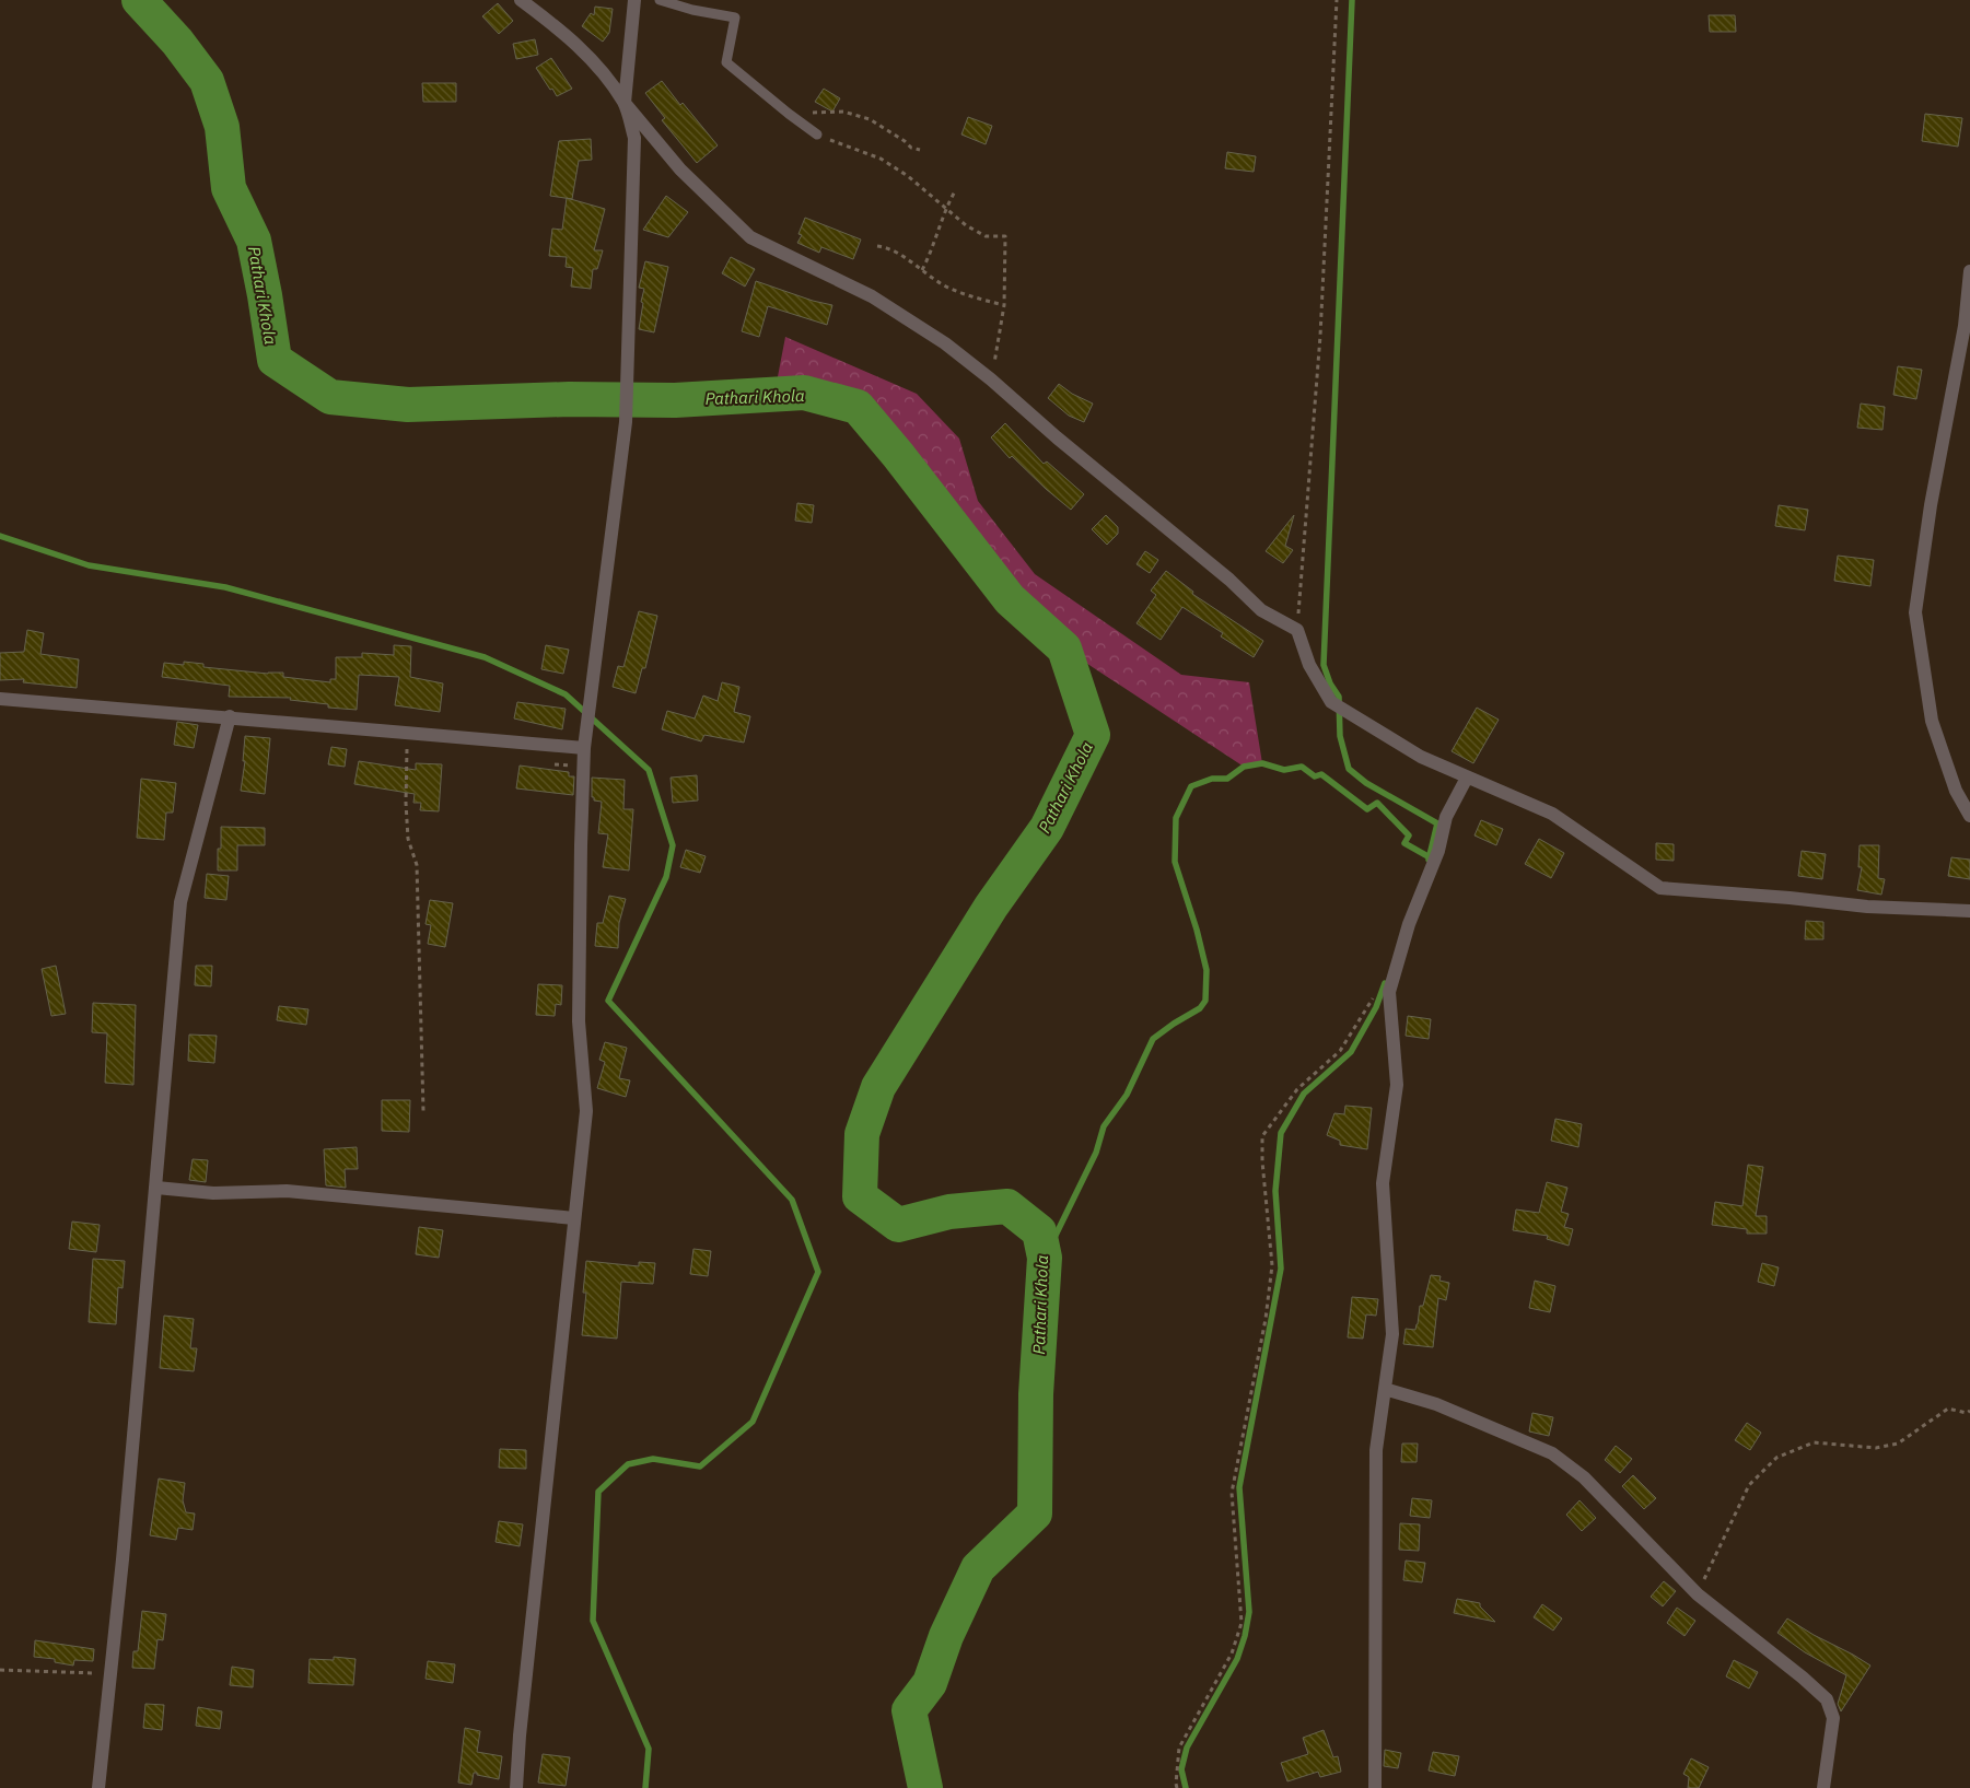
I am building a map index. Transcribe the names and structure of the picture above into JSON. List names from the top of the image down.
{
  "water": ["Pathari Khola"]
}
